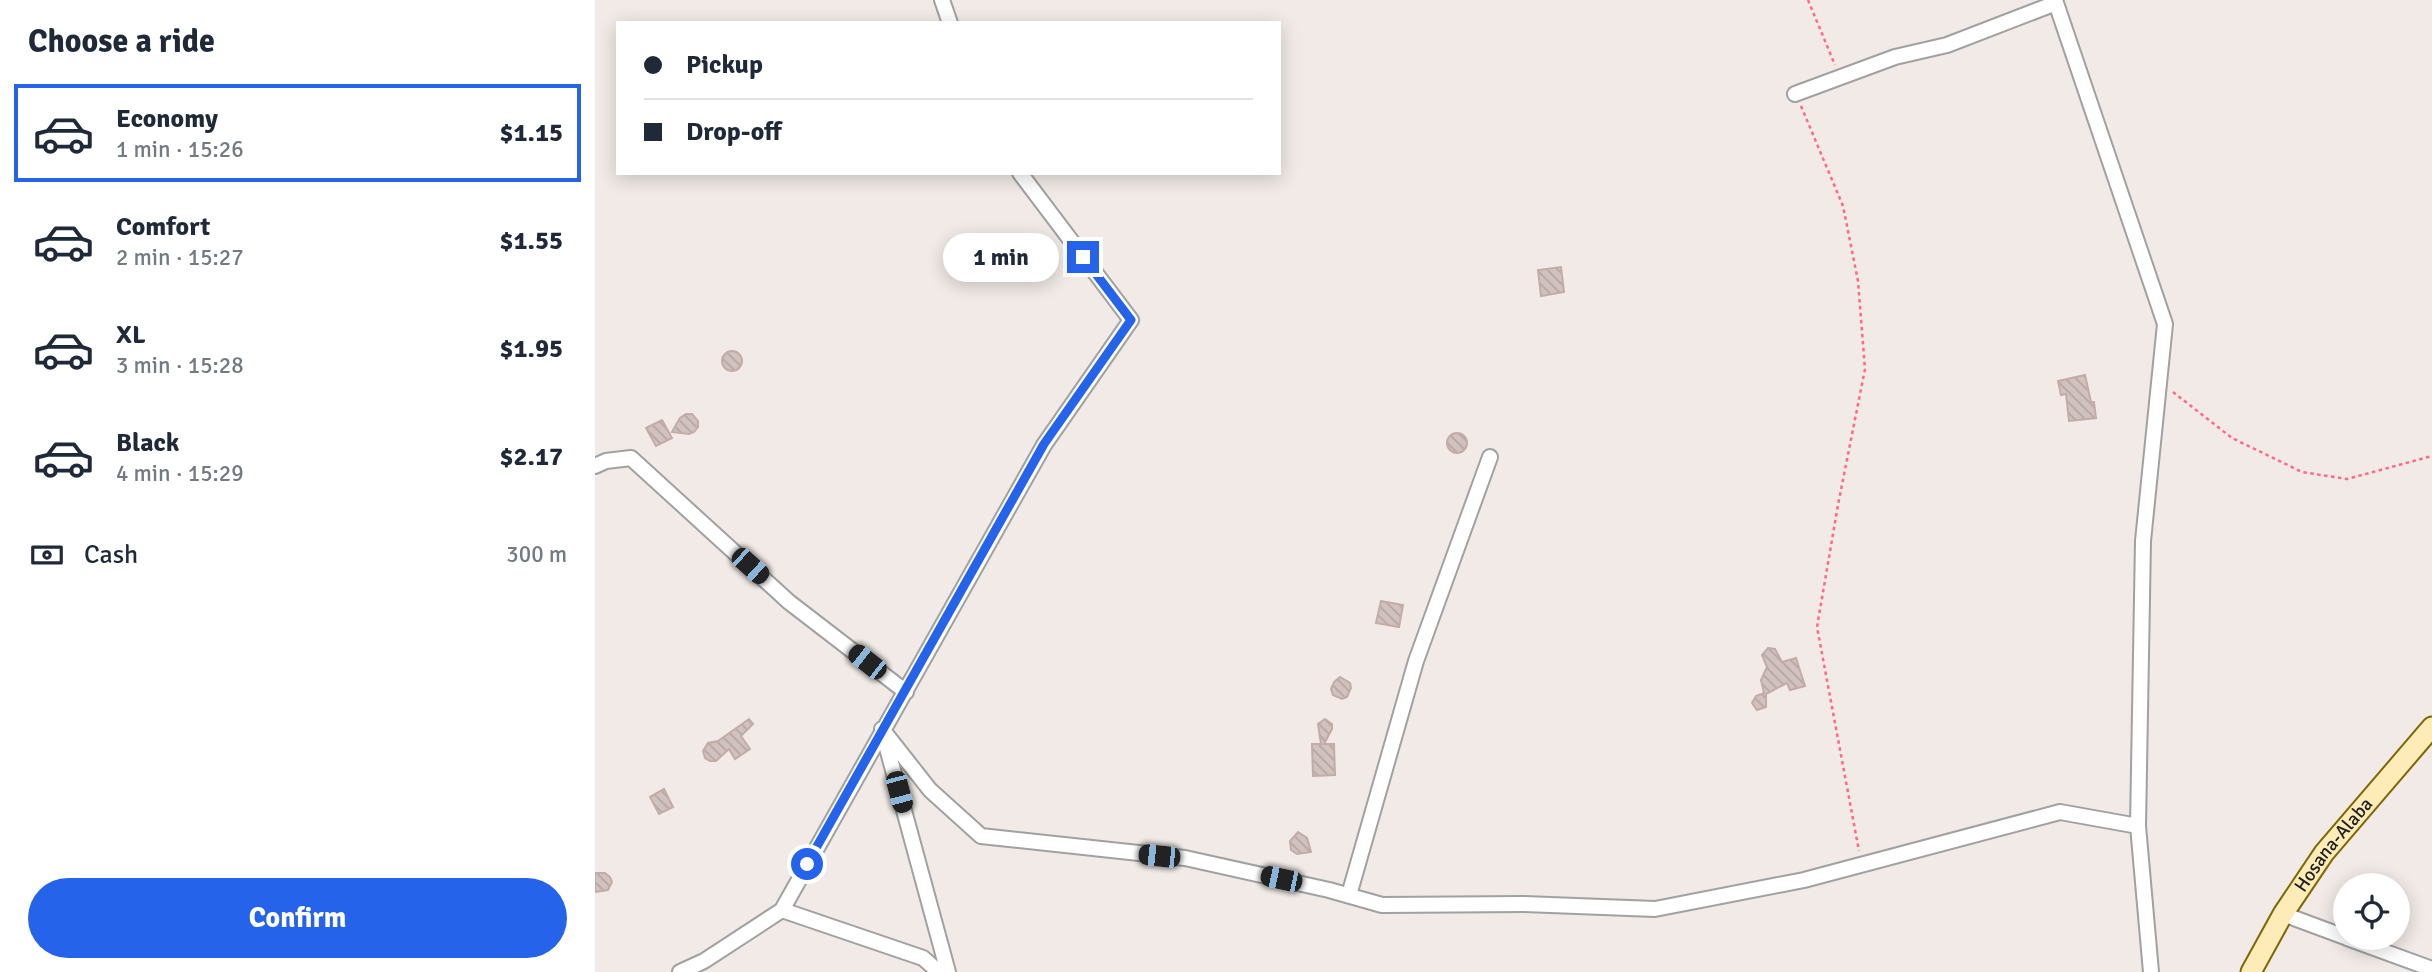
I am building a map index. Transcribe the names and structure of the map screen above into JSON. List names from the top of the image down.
{
  "streets": {
    "main road": ["Hosana-Alaba"]
  },
  "page": {
    "heading": "Choose a ride",
    "banner": ["Pickup", "Drop-off"],
    "list": [
      {
        "name": "Economy",
        "note": "1 min · 15:26",
        "value": "$1.15"
      },
      {
        "name": "Comfort",
        "note": "2 min · 15:27",
        "value": "$1.55"
      },
      {
        "name": "XL",
        "note": "3 min · 15:28",
        "value": "$1.95"
      },
      {
        "name": "Black",
        "note": "4 min · 15:29",
        "value": "$2.17"
      }
    ],
    "bubble": "1 min",
    "pay": ["Cash", "300 m"],
    "buttons": "Confirm"
  }
}
